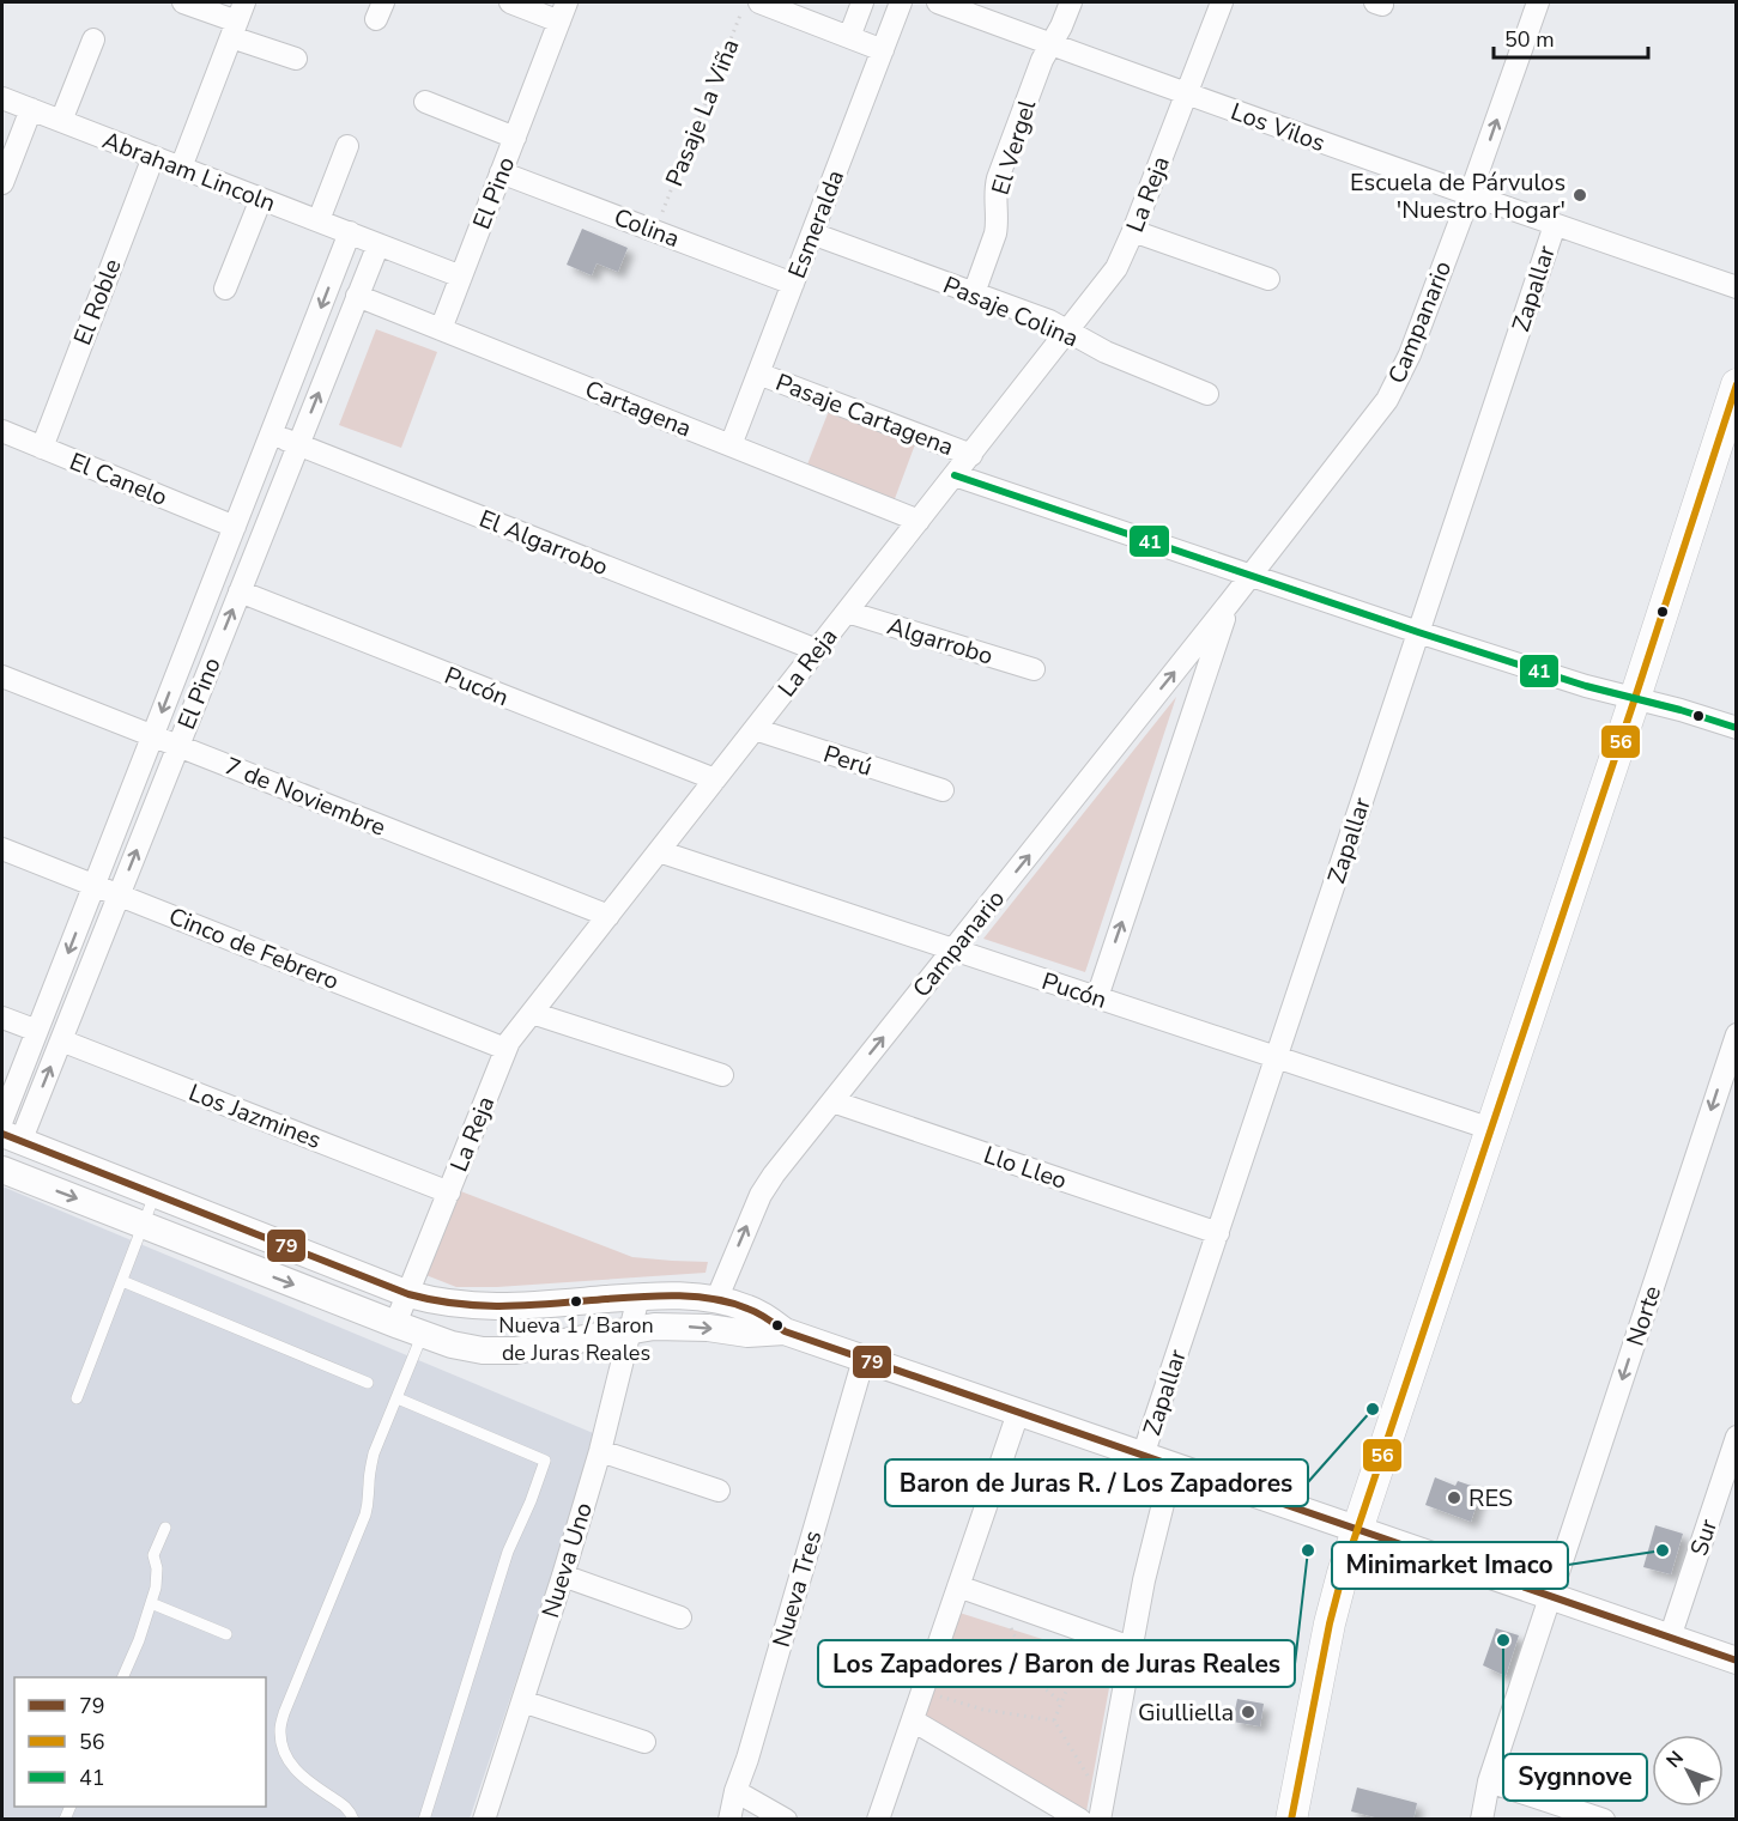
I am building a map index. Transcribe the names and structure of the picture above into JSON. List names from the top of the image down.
{
  "streets": {
    "street": [
      "Los Vilos",
      "El Vergel",
      "Abraham Lincoln",
      "El Pino",
      "La Reja",
      "Esmeralda",
      "Colina",
      "Zapallar",
      "El Roble",
      "Pasaje Colina",
      "Campanario",
      "Cartagena",
      "Pasaje Cartagena",
      "El Canelo",
      "El Algarrobo",
      "Algarrobo",
      "Pucón",
      "Perú",
      "7 de Noviembre",
      "Cinco de Febrero",
      "Los Jazmines",
      "Llo Lleo",
      "Norte",
      "Sur",
      "Nueva Uno",
      "Nueva Tres"
    ],
    "path": ["Pasaje La Viña"]
  },
  "crossings": [
    ["Los Vilos", "El Vergel"],
    ["Los Vilos", "La Reja"],
    ["Los Vilos", "Zapallar"],
    ["Los Vilos", "Campanario"],
    ["El Vergel", "Pasaje Colina"],
    ["Abraham Lincoln", "El Pino"],
    ["Abraham Lincoln", "El Roble"],
    ["El Pino", "Colina"],
    ["El Pino", "Cartagena"],
    ["El Pino", "El Canelo"],
    ["El Pino", "El Algarrobo"],
    ["El Pino", "Pucón"],
    ["El Pino", "7 de Noviembre"],
    ["El Pino", "Cinco de Febrero"],
    ["El Pino", "Los Jazmines"],
    ["La Reja", "Pasaje Colina"],
    ["La Reja", "Cartagena"],
    ["La Reja", "Pasaje Cartagena"],
    ["La Reja", "El Algarrobo"],
    ["La Reja", "Algarrobo"],
    ["La Reja", "Pucón"],
    ["La Reja", "Perú"],
    ["La Reja", "7 de Noviembre"],
    ["La Reja", "Cinco de Febrero"],
    ["La Reja", "Los Jazmines"],
    ["Esmeralda", "Colina"],
    ["Esmeralda", "Pasaje Colina"],
    ["Esmeralda", "Cartagena"],
    ["Esmeralda", "Pasaje Cartagena"],
    ["Zapallar", "Pucón"],
    ["Zapallar", "Llo Lleo"],
    ["El Roble", "El Canelo"],
    ["Campanario", "Pucón"],
    ["Campanario", "Llo Lleo"]
  ],
  "one_way": ["Campanario", "Norte"],
  "places": [
    "Escuela de Párvulos 'Nuestro Hogar'",
    "Nueva 1 / Baron de Juras Reales",
    "Baron de Juras R. / Los Zapadores",
    "RES",
    "Los Zapadores / Baron de Juras Reales",
    "Minimarket Imaco",
    "Sygnnove",
    "Giulliella"
  ],
  "lines": ["transit line 56", "transit line 41", "transit line 79"],
  "legend": ["79", "56", "41"],
  "scale_bar": "50 m",
  "north": "top left"
}
